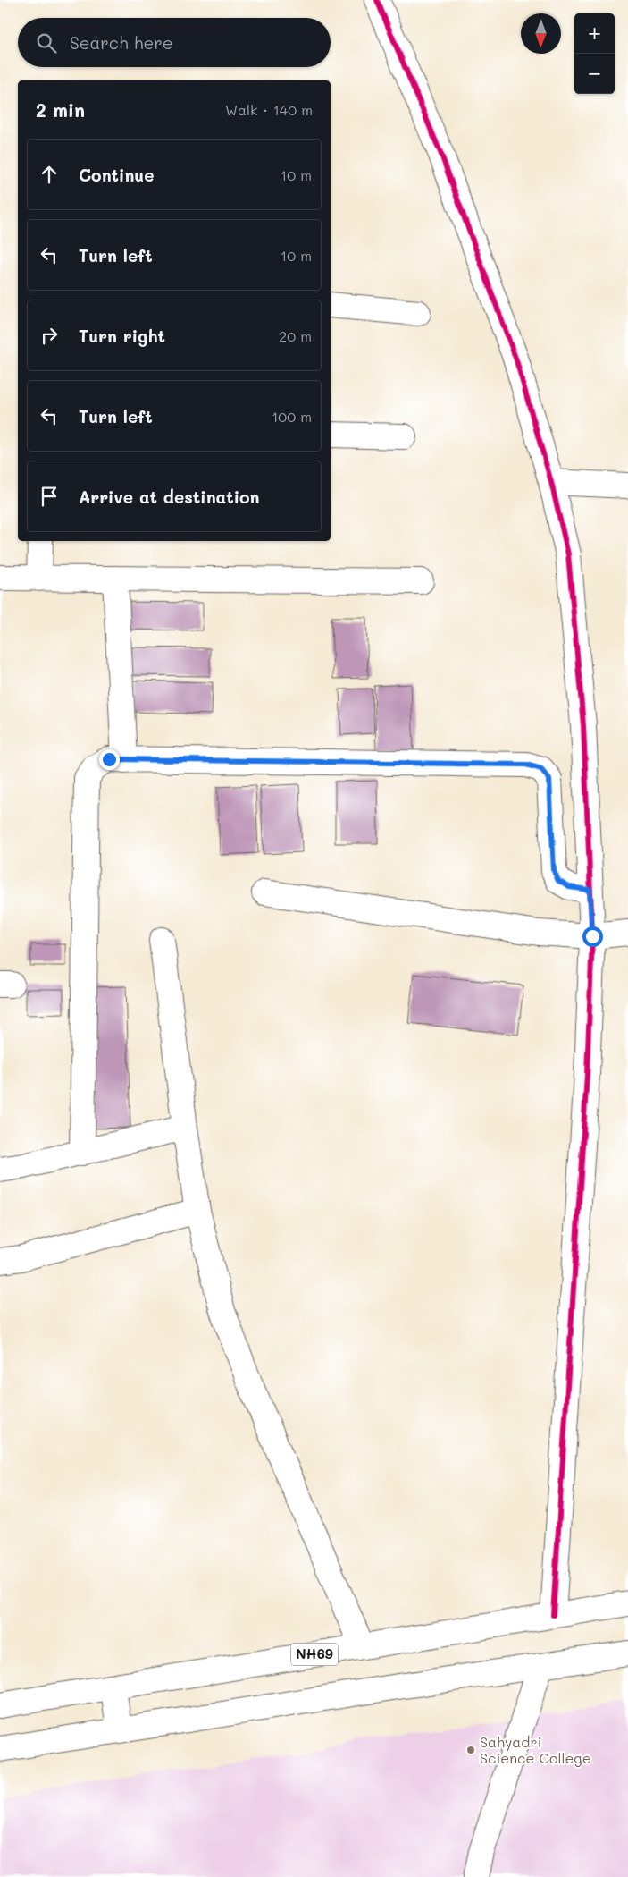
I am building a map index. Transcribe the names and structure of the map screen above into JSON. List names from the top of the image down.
{
  "streets": {
    "main road": ["NH69"]
  },
  "places": ["Sahyadri Science College"],
  "north": "bottom",
  "page": {
    "map_buttons": ["+", "−"],
    "search": "Search here",
    "heading": ["2 min", "Walk · 140 m"],
    "list": [
      ["Continue", "10 m"],
      ["Turn left", "10 m"],
      ["Turn right", "20 m"],
      ["Turn left", "100 m"],
      "Arrive at destination"
    ]
  }
}
